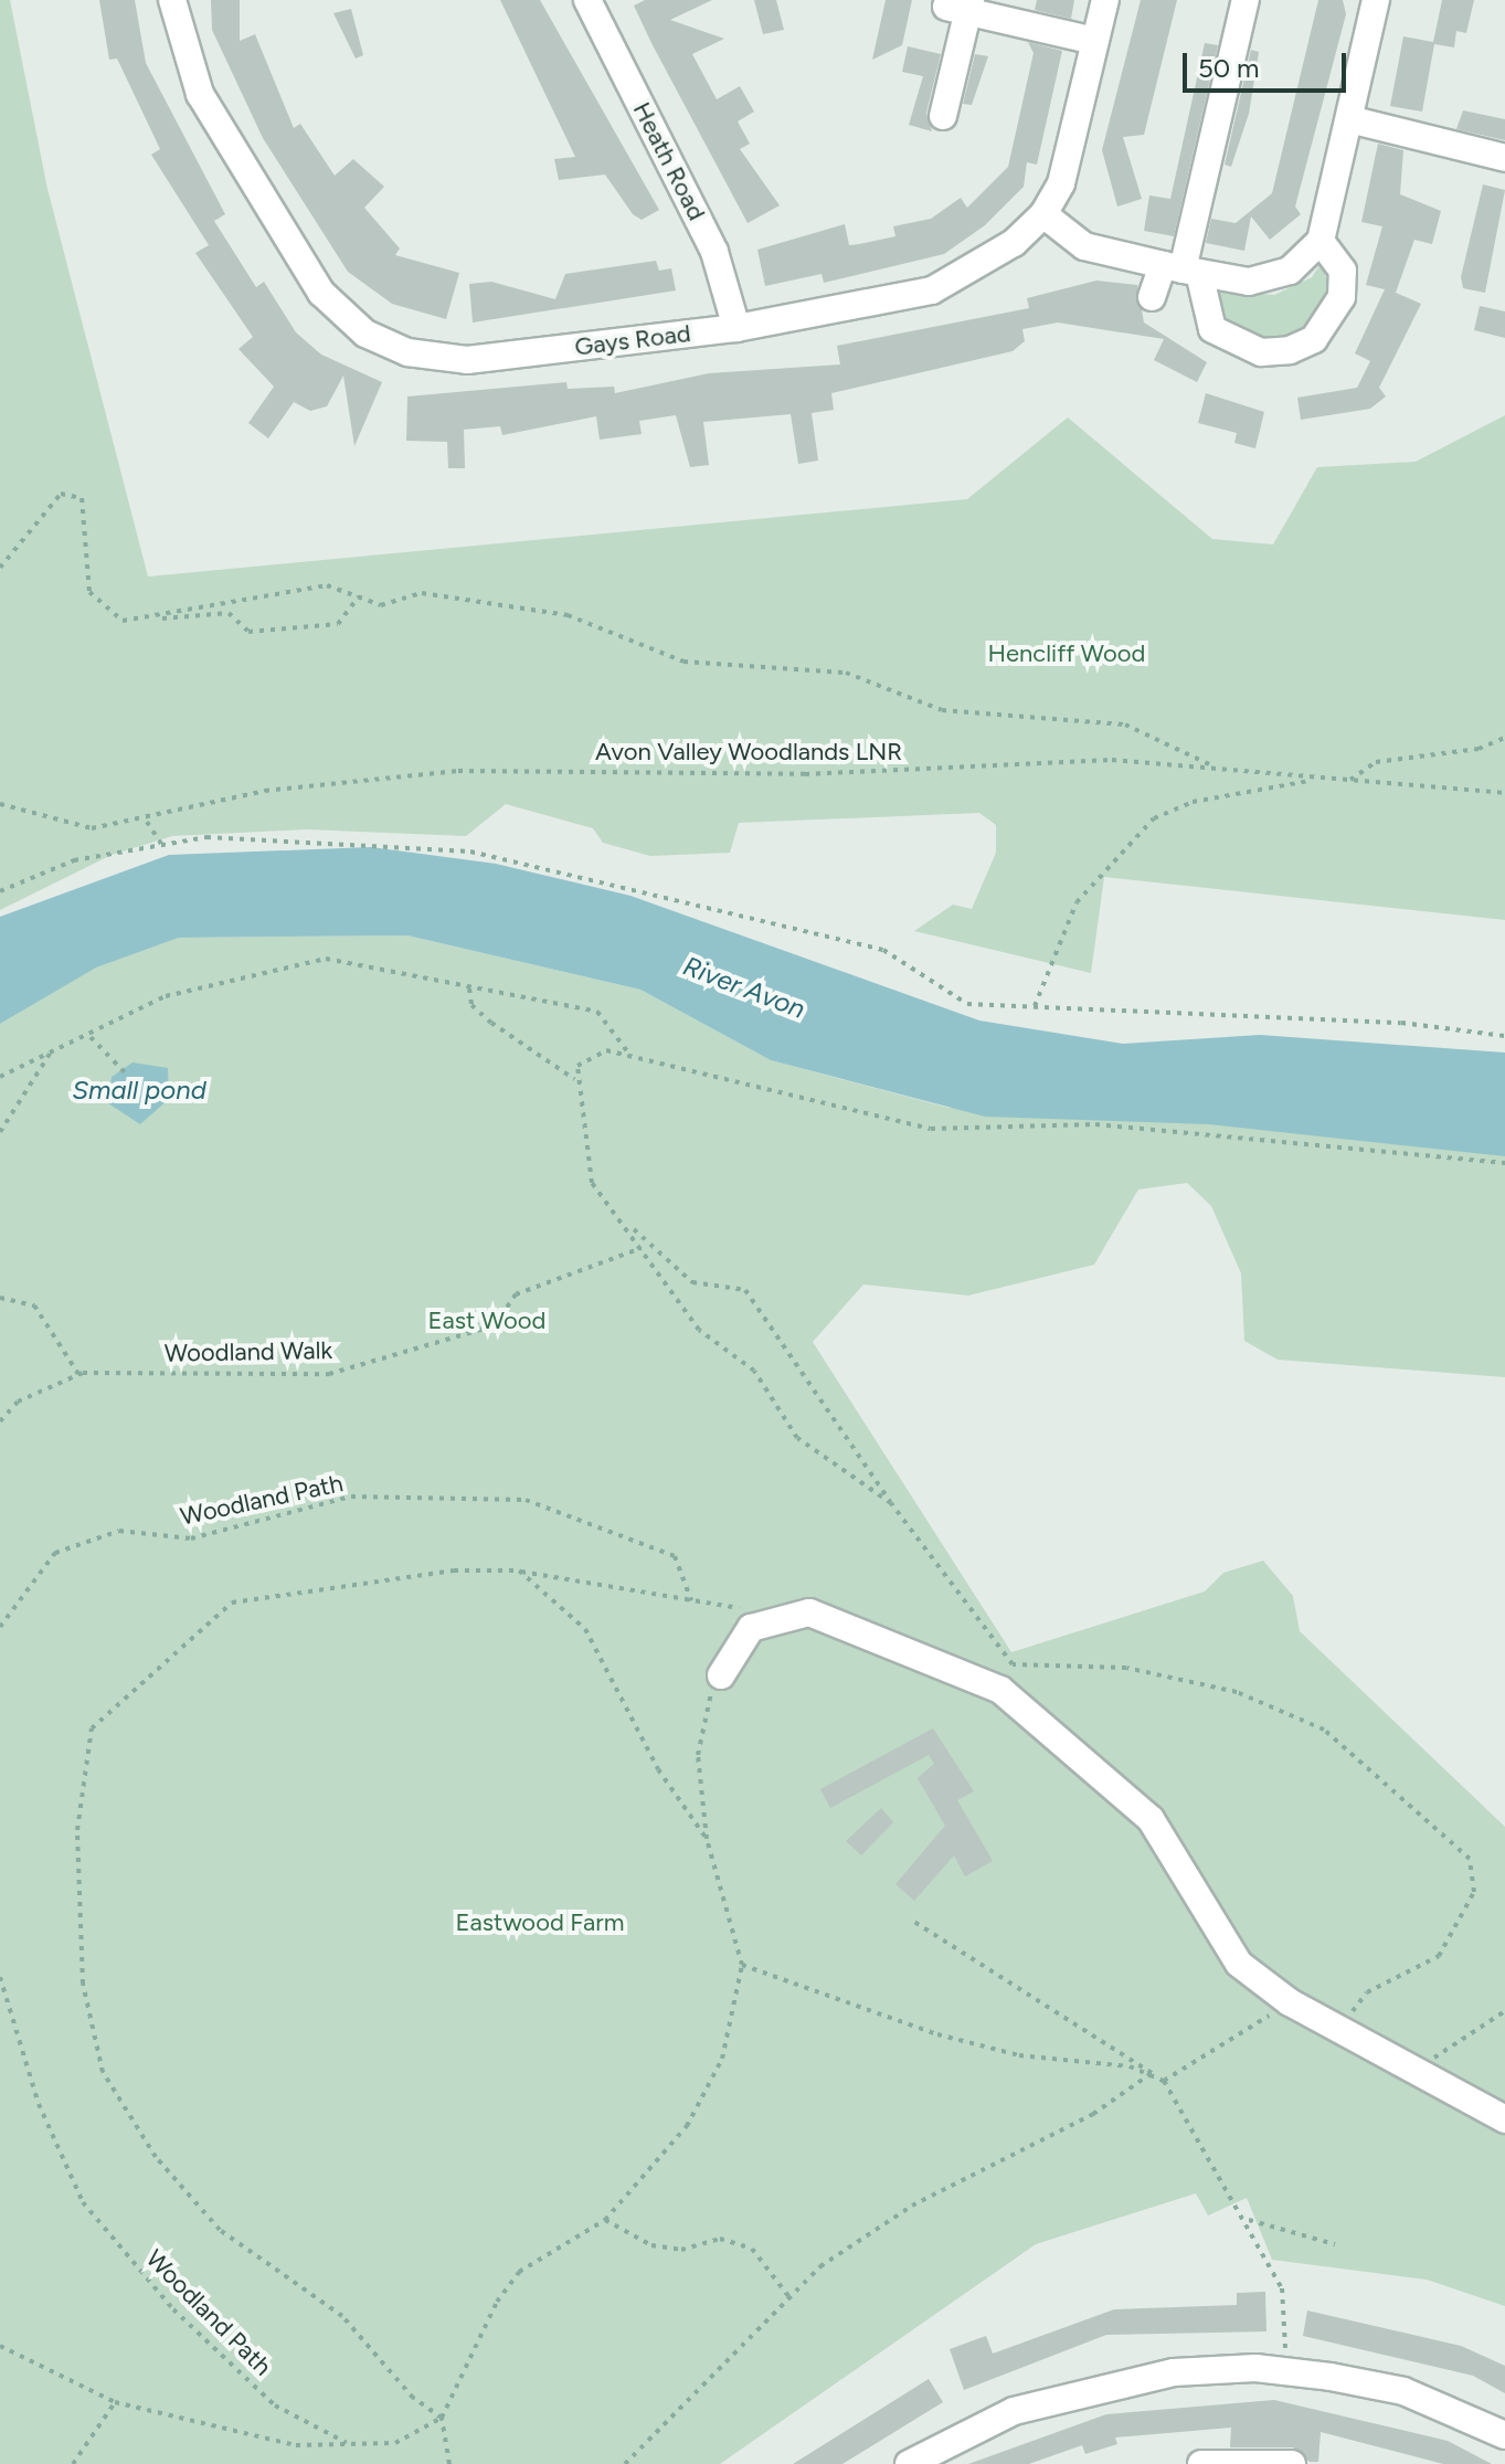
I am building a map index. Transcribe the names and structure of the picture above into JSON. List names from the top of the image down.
{
  "streets": {
    "street": ["Heath Road", "Gays Road"],
    "path": ["Avon Valley Woodlands LNR", "Woodland Walk", "Woodland Path"]
  },
  "crossings": [
    ["Heath Road", "Gays Road"]
  ],
  "water": ["River Avon", "Small pond"],
  "parks": ["Hencliff Wood", "East Wood", "Eastwood Farm"],
  "scale_bar": "50 m"
}
